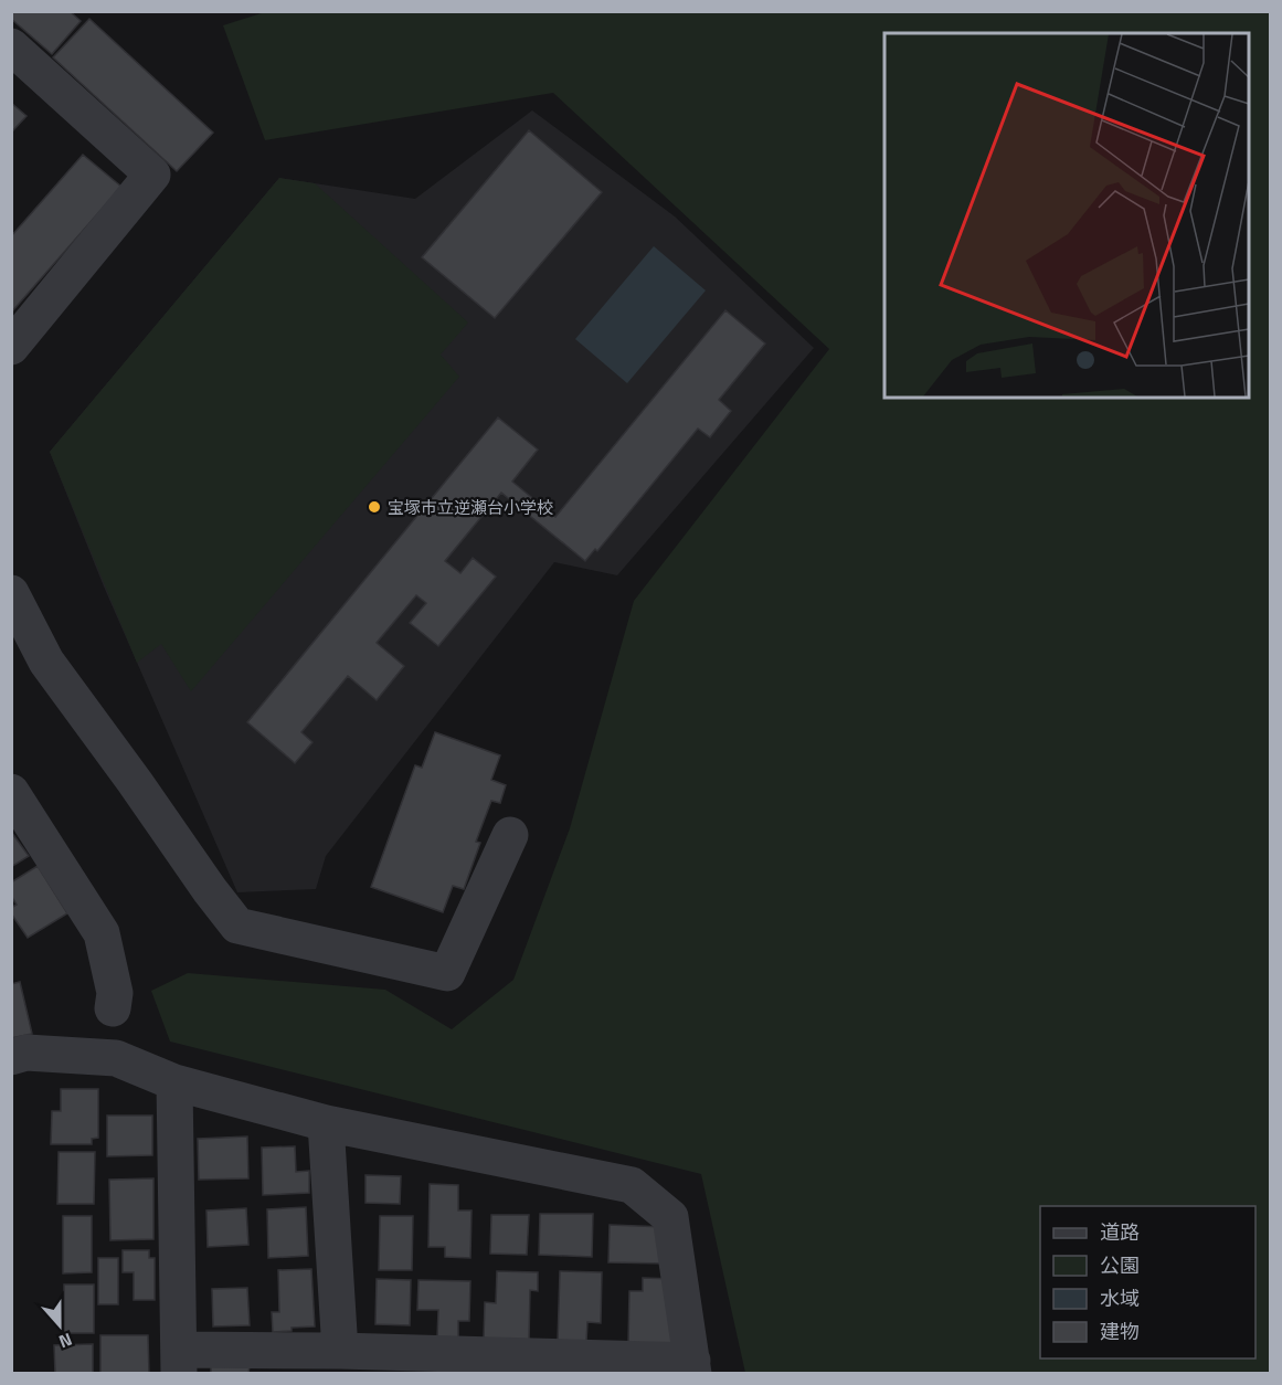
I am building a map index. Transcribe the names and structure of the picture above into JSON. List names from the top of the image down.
{
  "places": ["宝塚市立逆瀬台小学校"],
  "legend": [
    "道路",
    "公園",
    "水域",
    "建物"
  ],
  "north": "bottom"
}
